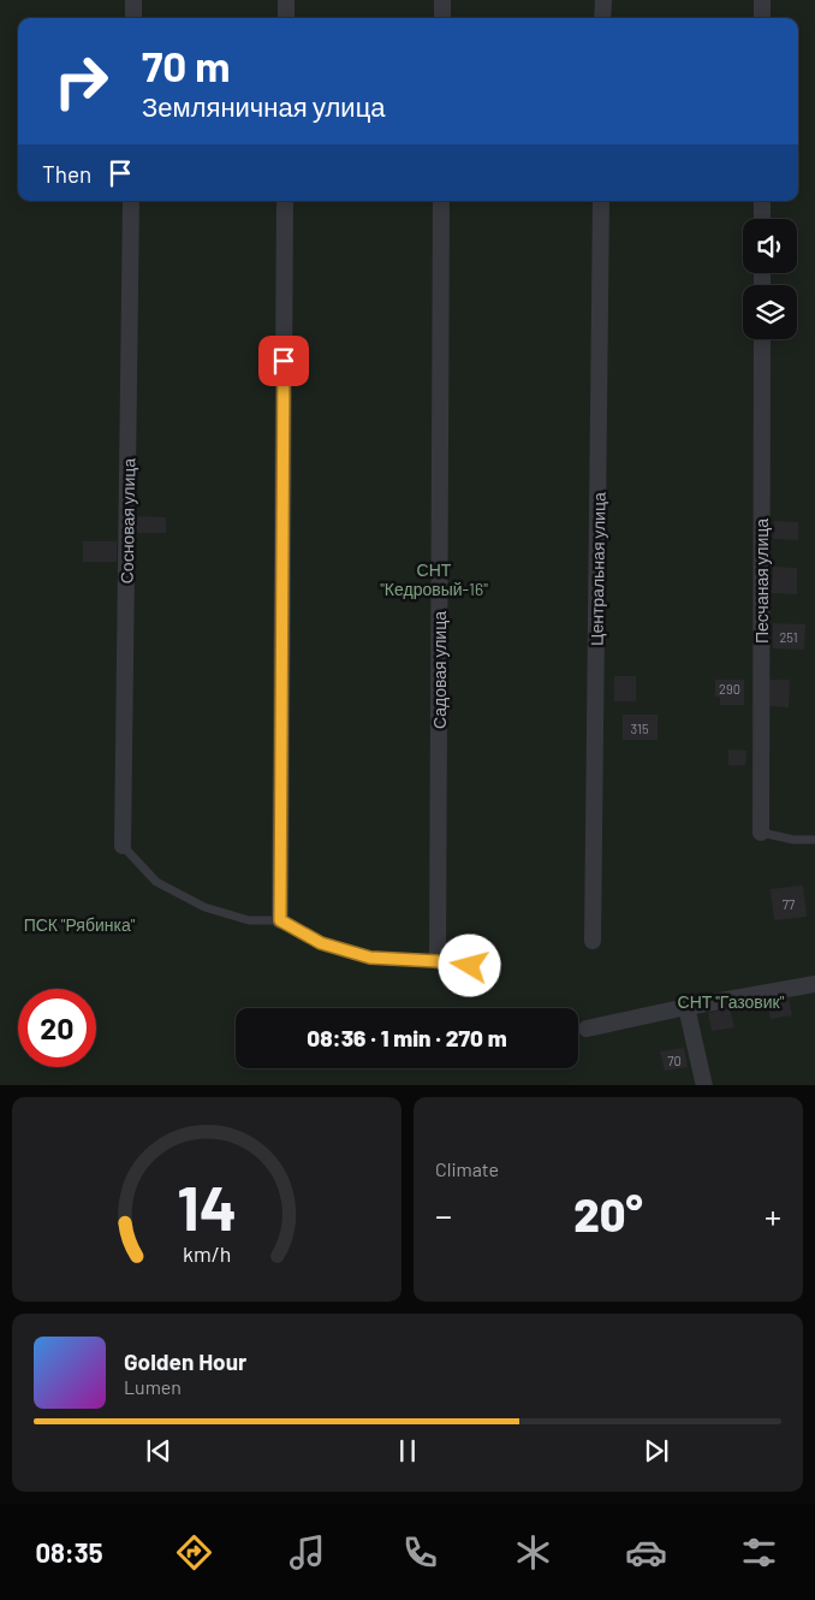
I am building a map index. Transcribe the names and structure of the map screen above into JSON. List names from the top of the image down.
{
  "streets": {
    "street": [
      "Сосновая улица",
      "Центральная улица",
      "Песчаная улица",
      "Садовая улица"
    ]
  },
  "parks": ["СНТ \"Кедровый-16\"", "ПСК \"Рябинка\"", "СНТ \"Газовик\""],
  "house_numbers": [
    "251",
    "290",
    "315",
    "77",
    "70"
  ],
  "page": {
    "turn": ["70 m", "Земляничная улица"],
    "then": "Then",
    "limit": "20",
    "trip": "08:36 · 1 min · 270 m",
    "tile": "Climate",
    "heat": ["−", "20°", "+"],
    "song": ["Golden Hour", "Lumen"],
    "tabs": "08:35",
    "gauge": ["14", "km/h"]
  }
}
